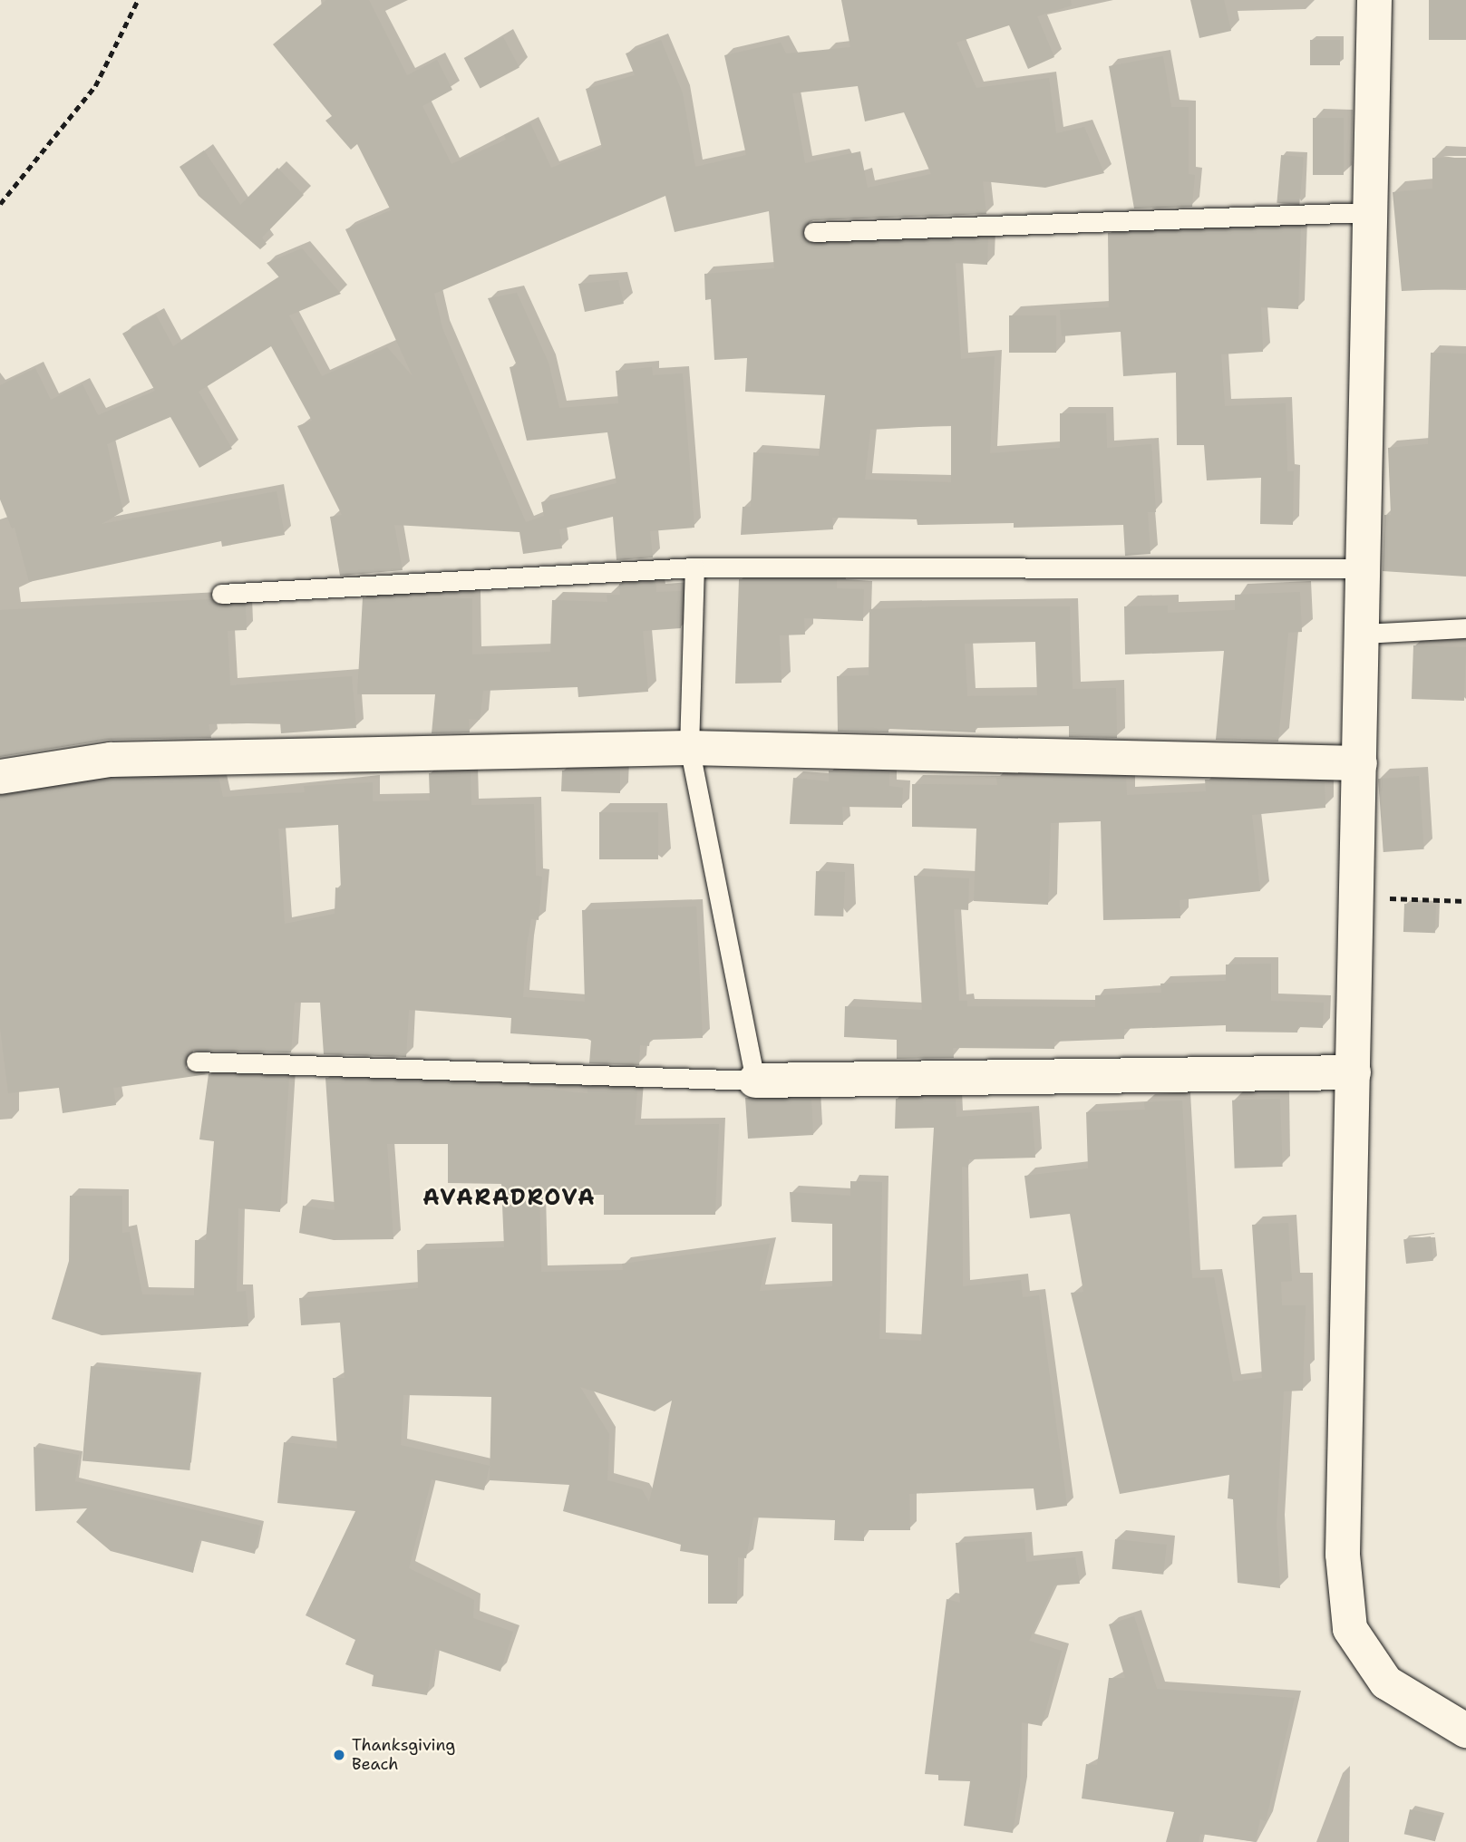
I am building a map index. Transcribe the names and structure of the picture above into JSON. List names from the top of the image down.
{
  "districts": ["AVARADROVA"],
  "places": ["Thanksgiving Beach"]
}
